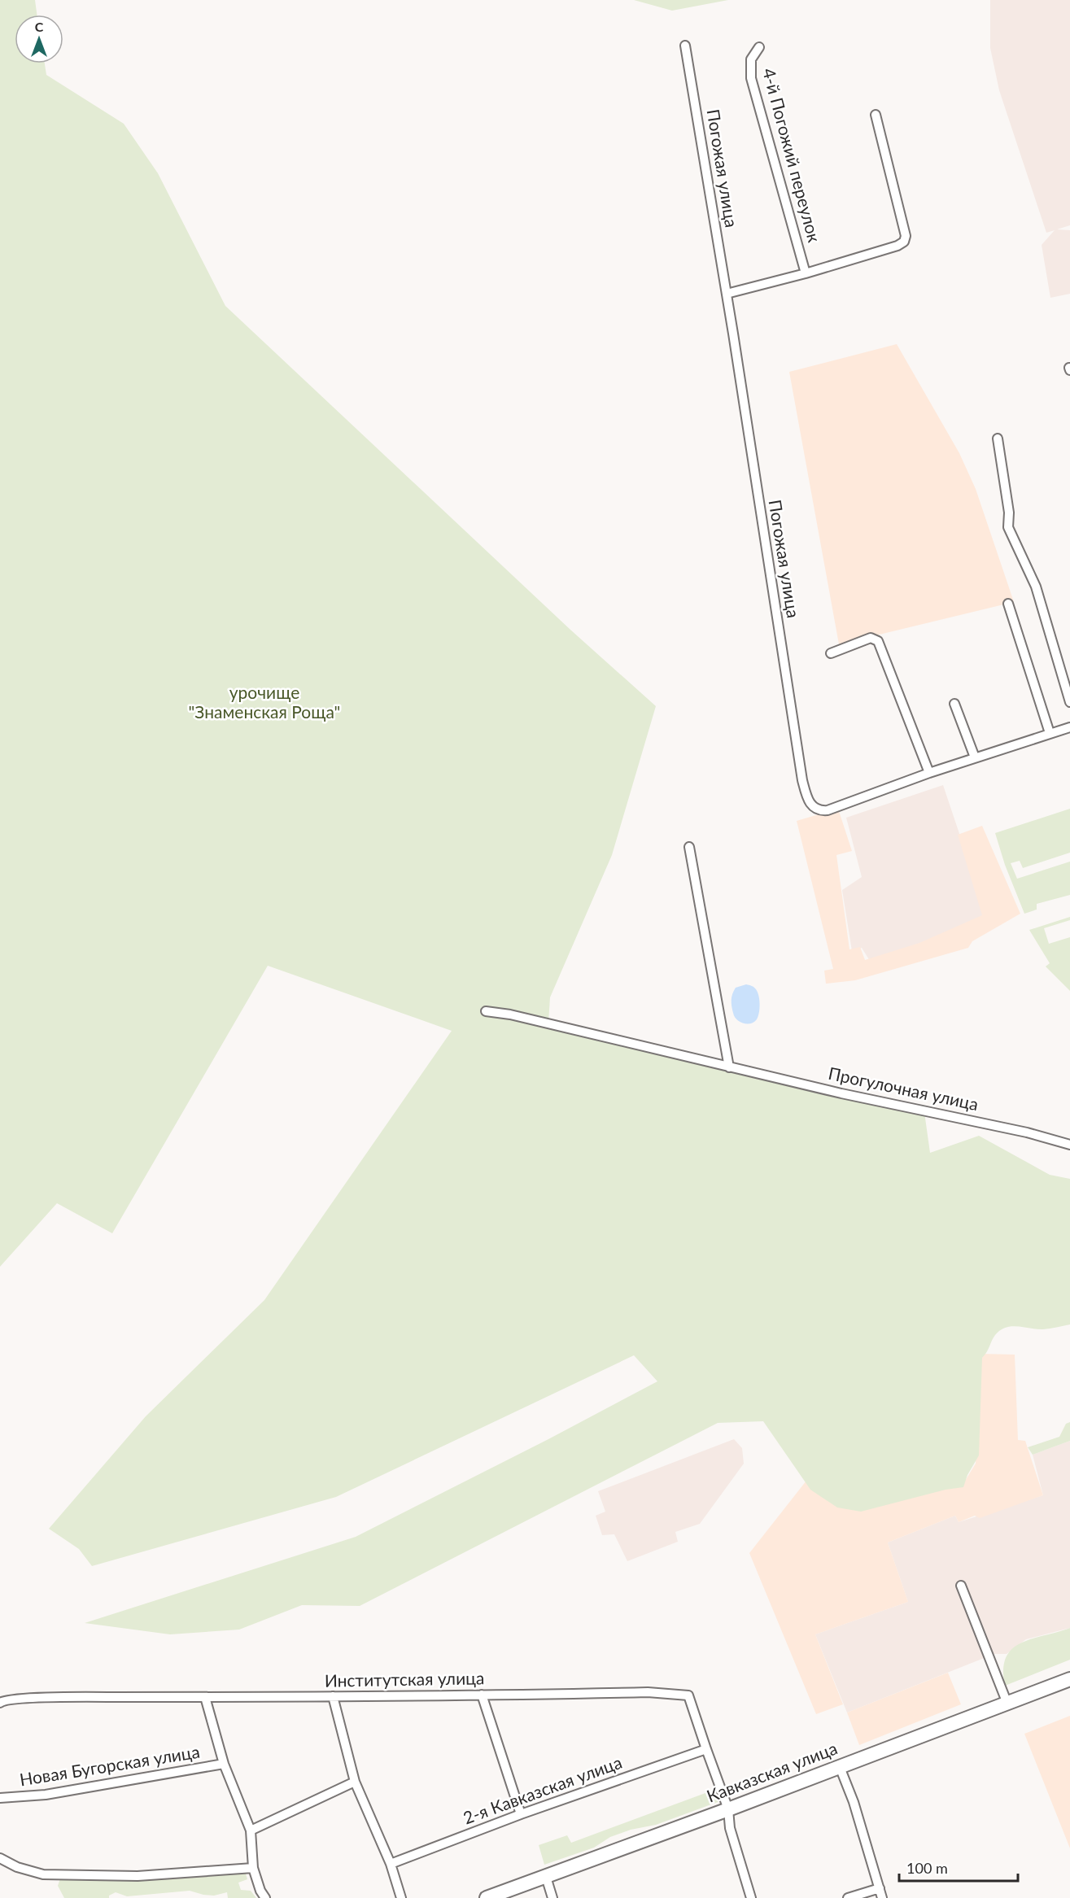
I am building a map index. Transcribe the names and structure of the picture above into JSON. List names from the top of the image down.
{
  "streets": {
    "main road": ["Кавказская улица"],
    "street": [
      "4-й Погожий переулок",
      "Погожая улица",
      "Прогулочная улица",
      "Институтская улица",
      "Новая Бугорская улица",
      "2-я Кавказская улица"
    ]
  },
  "crossings": [
    ["Институтская улица", "Кавказская улица"],
    ["Институтская улица", "2-я Кавказская улица"]
  ],
  "parks": ["урочище \"Знаменская Роща\""],
  "scale_bar": "100 m",
  "north": "top"
}
